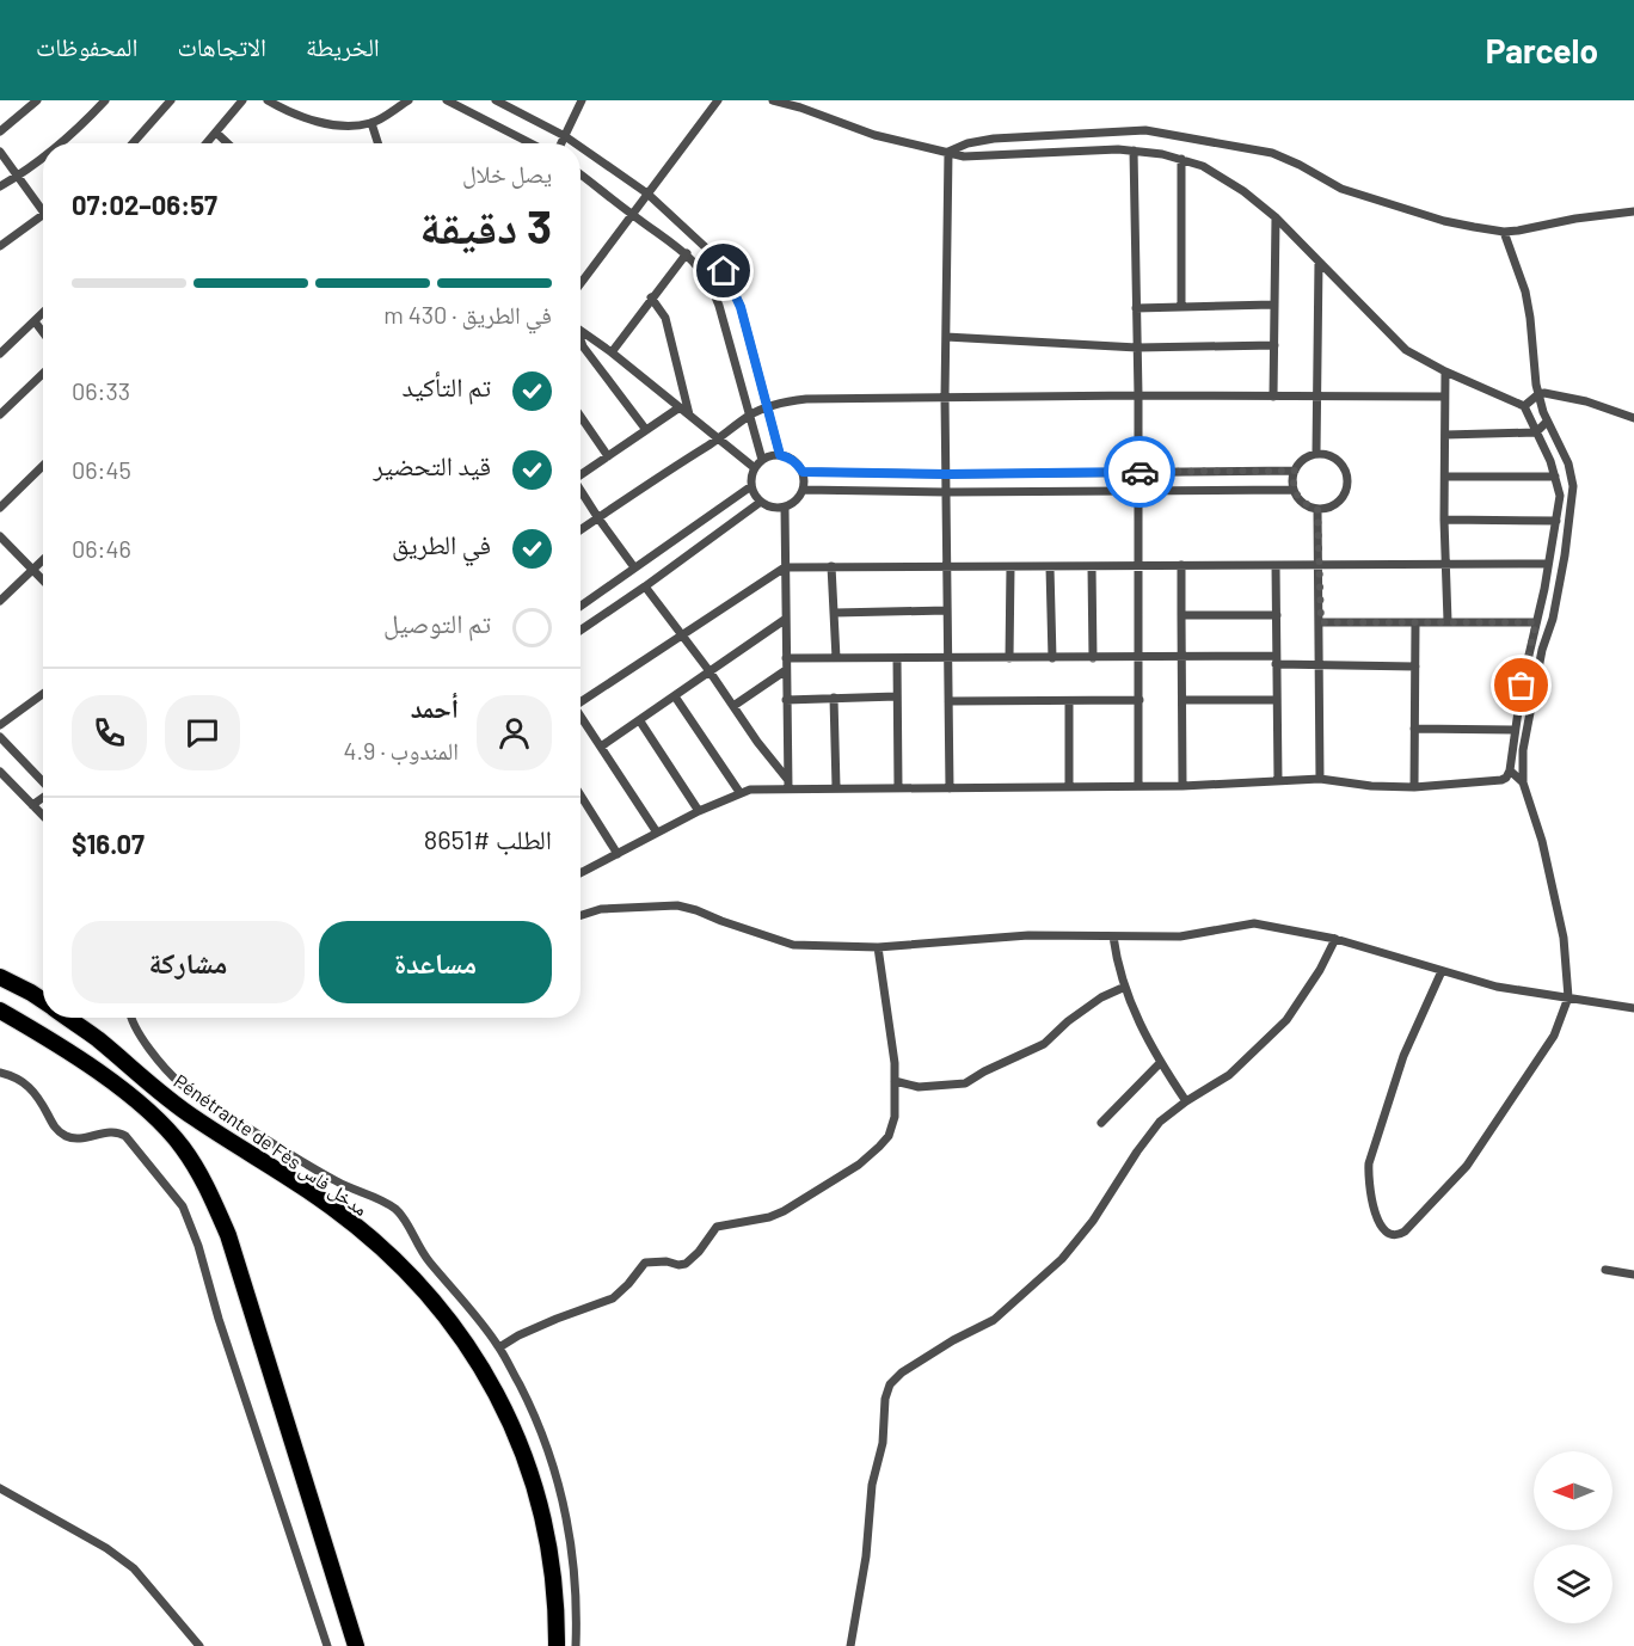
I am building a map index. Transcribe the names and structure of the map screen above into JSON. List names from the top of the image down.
{
  "streets": {
    "highway": ["Pénétrante de Fès مدخل فاس"]
  },
  "north": "left",
  "page": {
    "header": "Parcelo",
    "nav": ["الخريطة", "الاتجاهات", "المحفوظات"],
    "heading": ["3 دقيقة", "يصل خلال", "06:57–07:02"],
    "panel": [
      "أحمد",
      "المندوب · 4.9",
      "الطلب #8651",
      "$16.07"
    ],
    "bar": "في الطريق · 430 m",
    "list": [
      ["تم التأكيد", "06:33"],
      ["قيد التحضير", "06:45"],
      ["في الطريق", "06:46"],
      "تم التوصيل"
    ],
    "buttons": ["مساعدة", "مشاركة"]
  }
}
